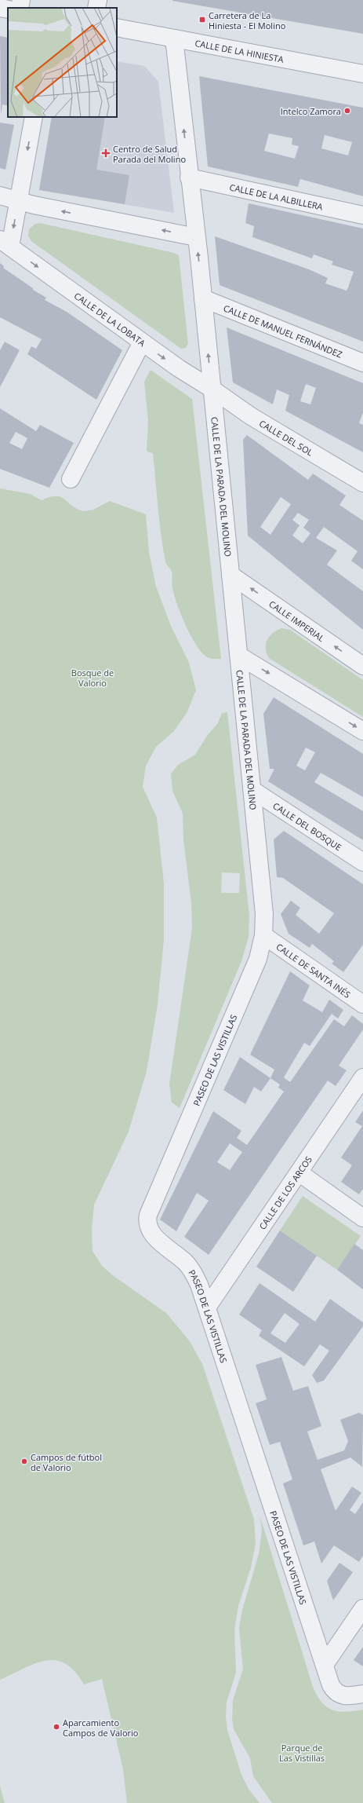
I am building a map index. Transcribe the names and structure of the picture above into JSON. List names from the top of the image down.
{
  "streets": {
    "street": [
      "CALLE DE LA HINIESTA",
      "CALLE DE LA ALBILLERA",
      "CALLE DE LA LOBATA",
      "CALLE DE MANUEL FERNÁNDEZ",
      "CALLE DEL SOL",
      "CALLE DE LA PARADA DEL MOLINO",
      "CALLE IMPERIAL",
      "CALLE DEL BOSQUE",
      "CALLE DE SANTA INÉS",
      "PASEO DE LAS VISTILLAS",
      "CALLE DE LOS ARCOS"
    ]
  },
  "crossings": [
    ["CALLE DE LA HINIESTA", "CALLE DE LA PARADA DEL MOLINO"],
    ["CALLE DE LA ALBILLERA", "CALLE DE LA PARADA DEL MOLINO"],
    ["CALLE DE LA LOBATA", "CALLE DEL SOL"],
    ["CALLE DE LA LOBATA", "CALLE DE LA PARADA DEL MOLINO"],
    ["CALLE DE MANUEL FERNÁNDEZ", "CALLE DE LA PARADA DEL MOLINO"],
    ["CALLE DEL SOL", "CALLE DE LA PARADA DEL MOLINO"],
    ["CALLE DE LA PARADA DEL MOLINO", "CALLE IMPERIAL"],
    ["CALLE DE LA PARADA DEL MOLINO", "CALLE DEL BOSQUE"],
    ["CALLE DE LA PARADA DEL MOLINO", "CALLE DE SANTA INÉS"],
    ["CALLE DE LA PARADA DEL MOLINO", "PASEO DE LAS VISTILLAS"],
    ["CALLE DE SANTA INÉS", "PASEO DE LAS VISTILLAS"],
    ["PASEO DE LAS VISTILLAS", "CALLE DE LOS ARCOS"]
  ],
  "one_way": ["CALLE DE LA LOBATA"],
  "parks": ["Bosque de Valorio", "Parque de Las Vistillas"],
  "places": {
    "transit": ["Carretera de La Hiniesta - El Molino"],
    "other": ["Intelco Zamora", "Campos de fútbol de Valorio", "Aparcamiento Campos de Valorio"],
    "health": ["Centro de Salud Parada del Molino"]
  }
}
